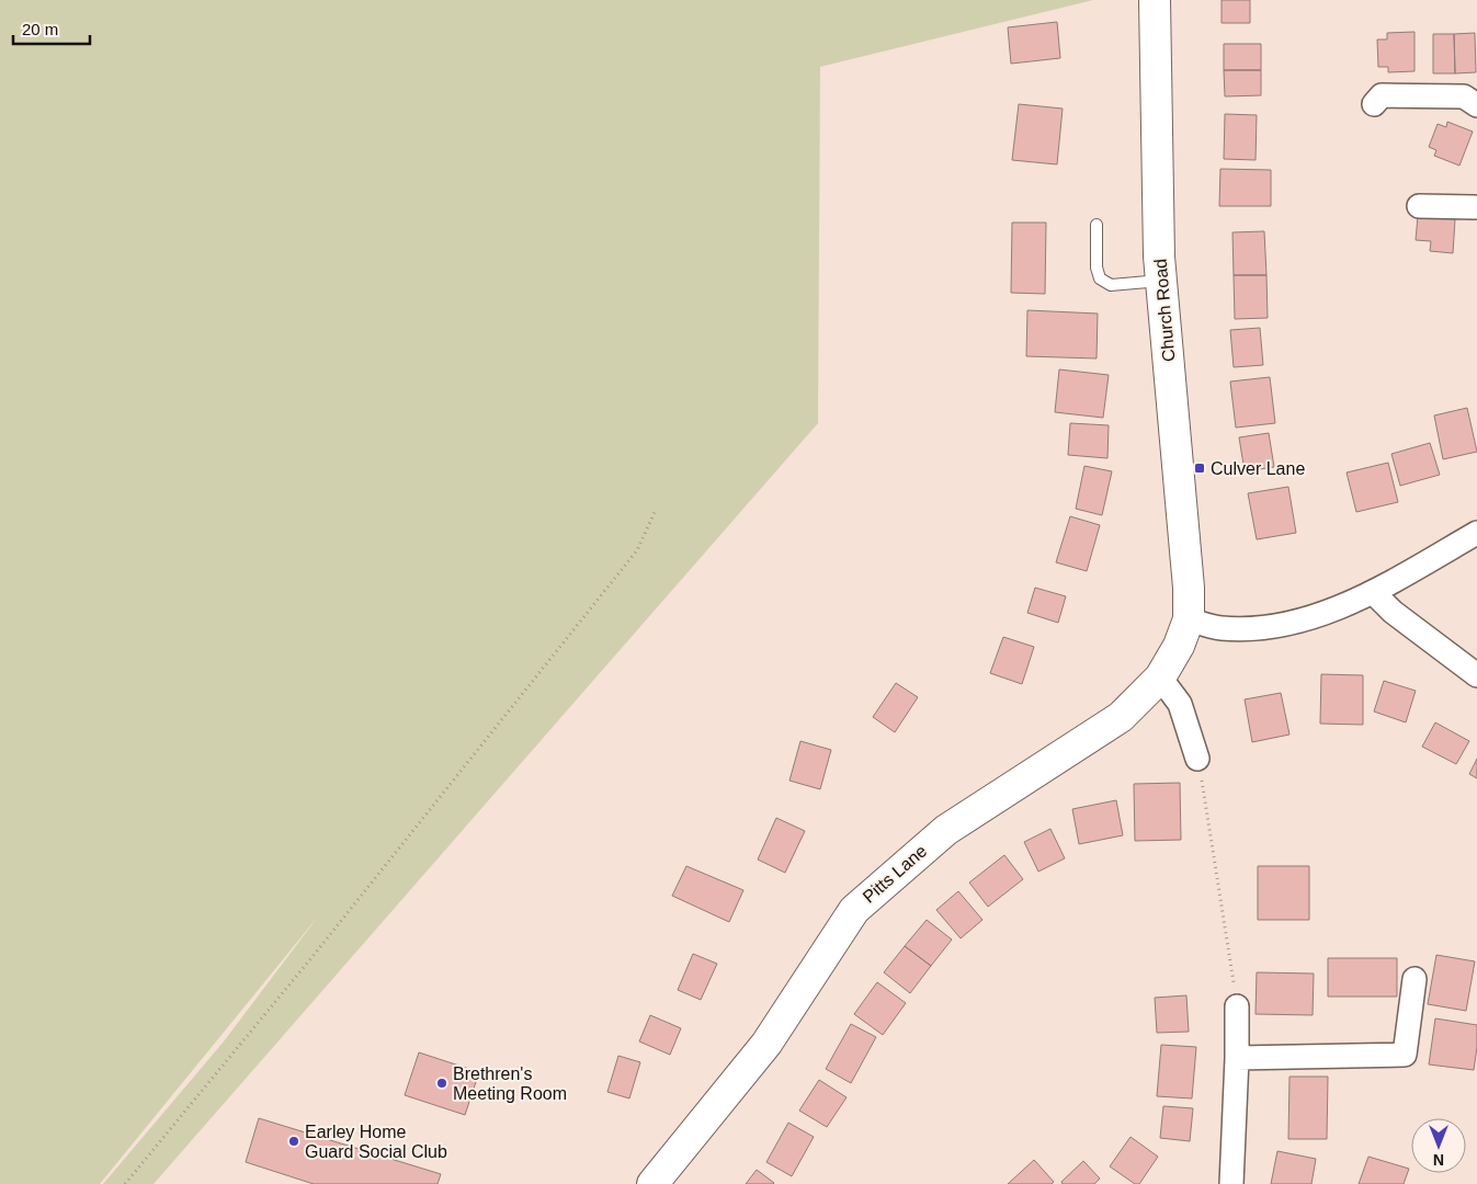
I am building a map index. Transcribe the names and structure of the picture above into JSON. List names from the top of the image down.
{
  "streets": {
    "main road": ["Church Road", "Pitts Lane"]
  },
  "crossings": [
    ["Church Road", "Pitts Lane"]
  ],
  "places": {
    "transit": ["Culver Lane"],
    "other": ["Brethren's Meeting Room", "Earley Home Guard Social Club"]
  },
  "scale_bar": "20 m",
  "north": "bottom"
}
